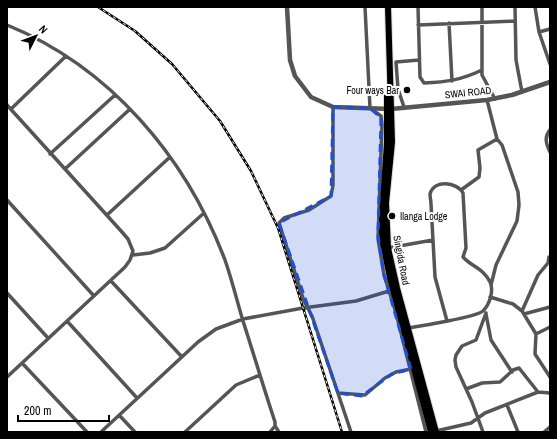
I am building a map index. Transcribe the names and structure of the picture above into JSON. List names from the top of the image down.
{
  "streets": {
    "highway": ["Singida Road"],
    "street": ["SWAI ROAD"]
  },
  "crossings": [
    ["SWAI ROAD", "Singida Road"]
  ],
  "places": ["Four ways Bar", "Ilanga Lodge"],
  "scale_bar": "200 m",
  "north": "top right"
}
